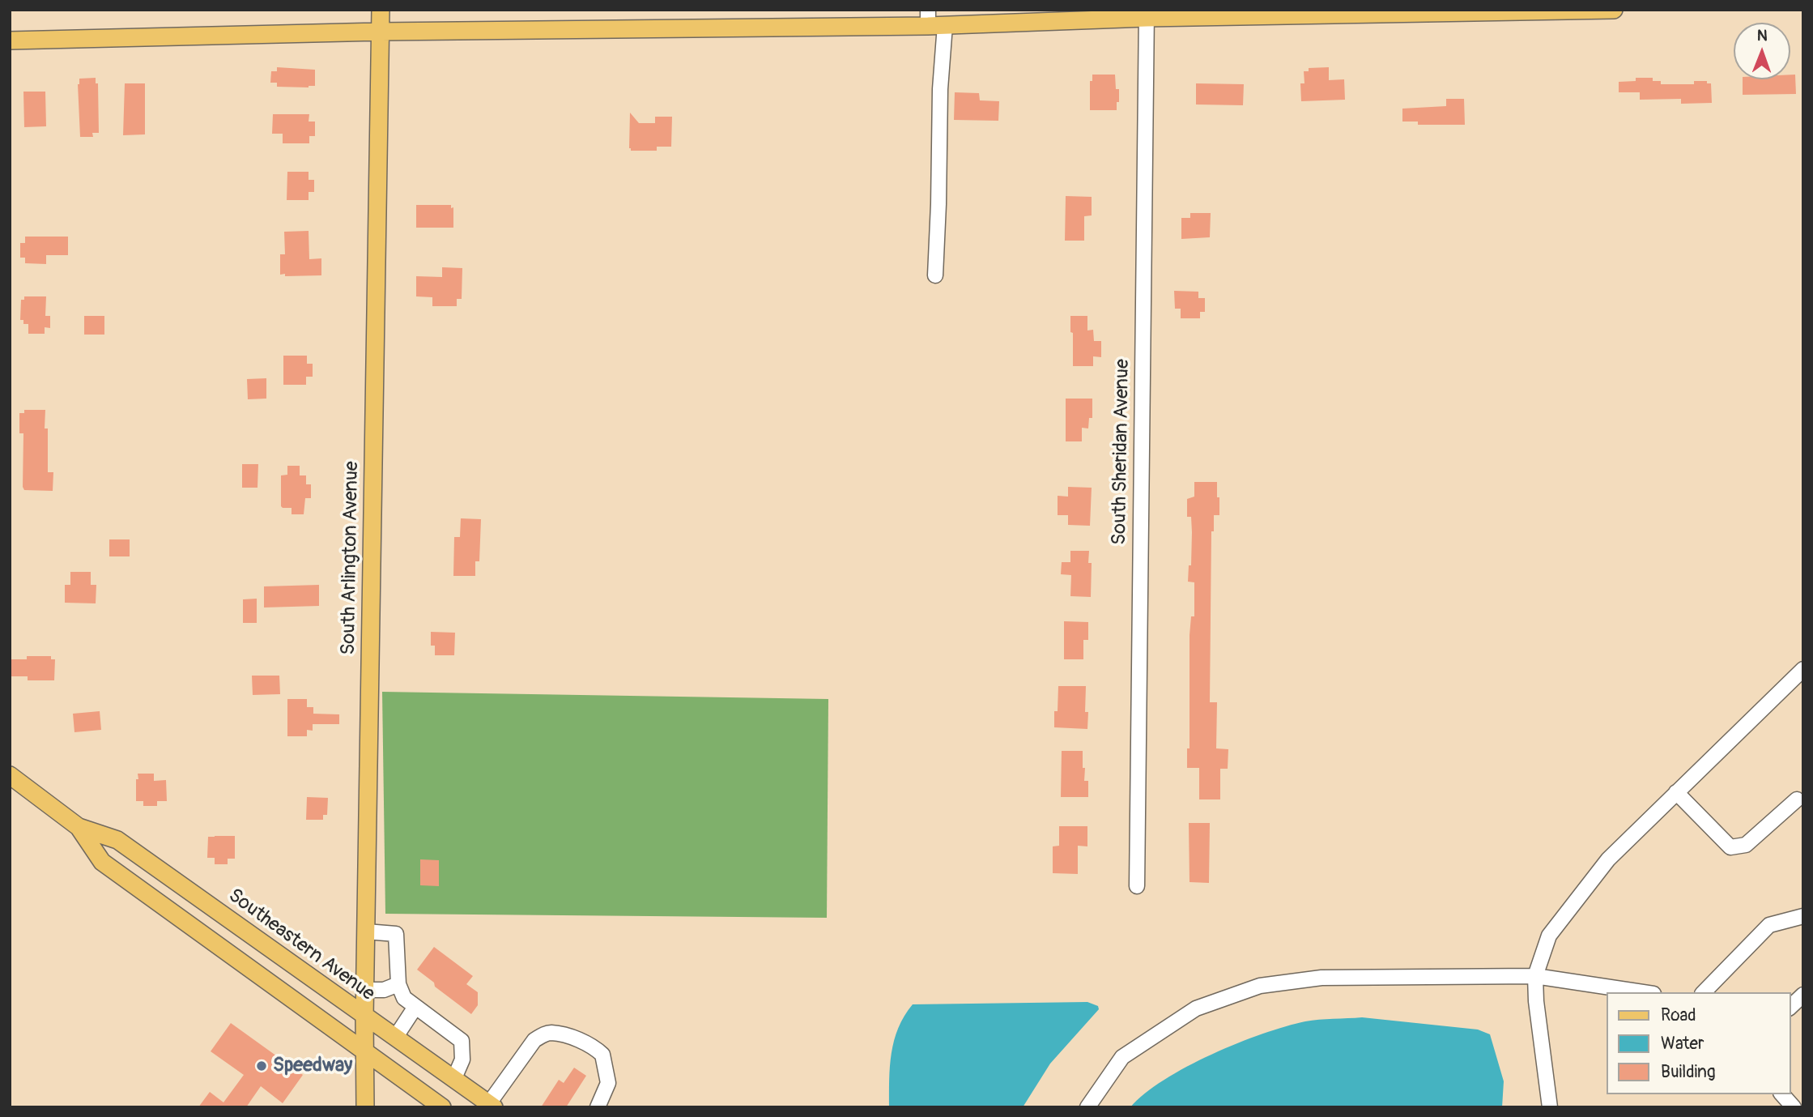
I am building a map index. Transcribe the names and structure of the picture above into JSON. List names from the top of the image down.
{
  "streets": {
    "main road": ["South Arlington Avenue", "Southeastern Avenue"],
    "street": ["South Sheridan Avenue"]
  },
  "crossings": [
    ["South Arlington Avenue", "Southeastern Avenue"]
  ],
  "places": ["Speedway"],
  "legend": ["Road", "Water", "Building"],
  "north": "top"
}
